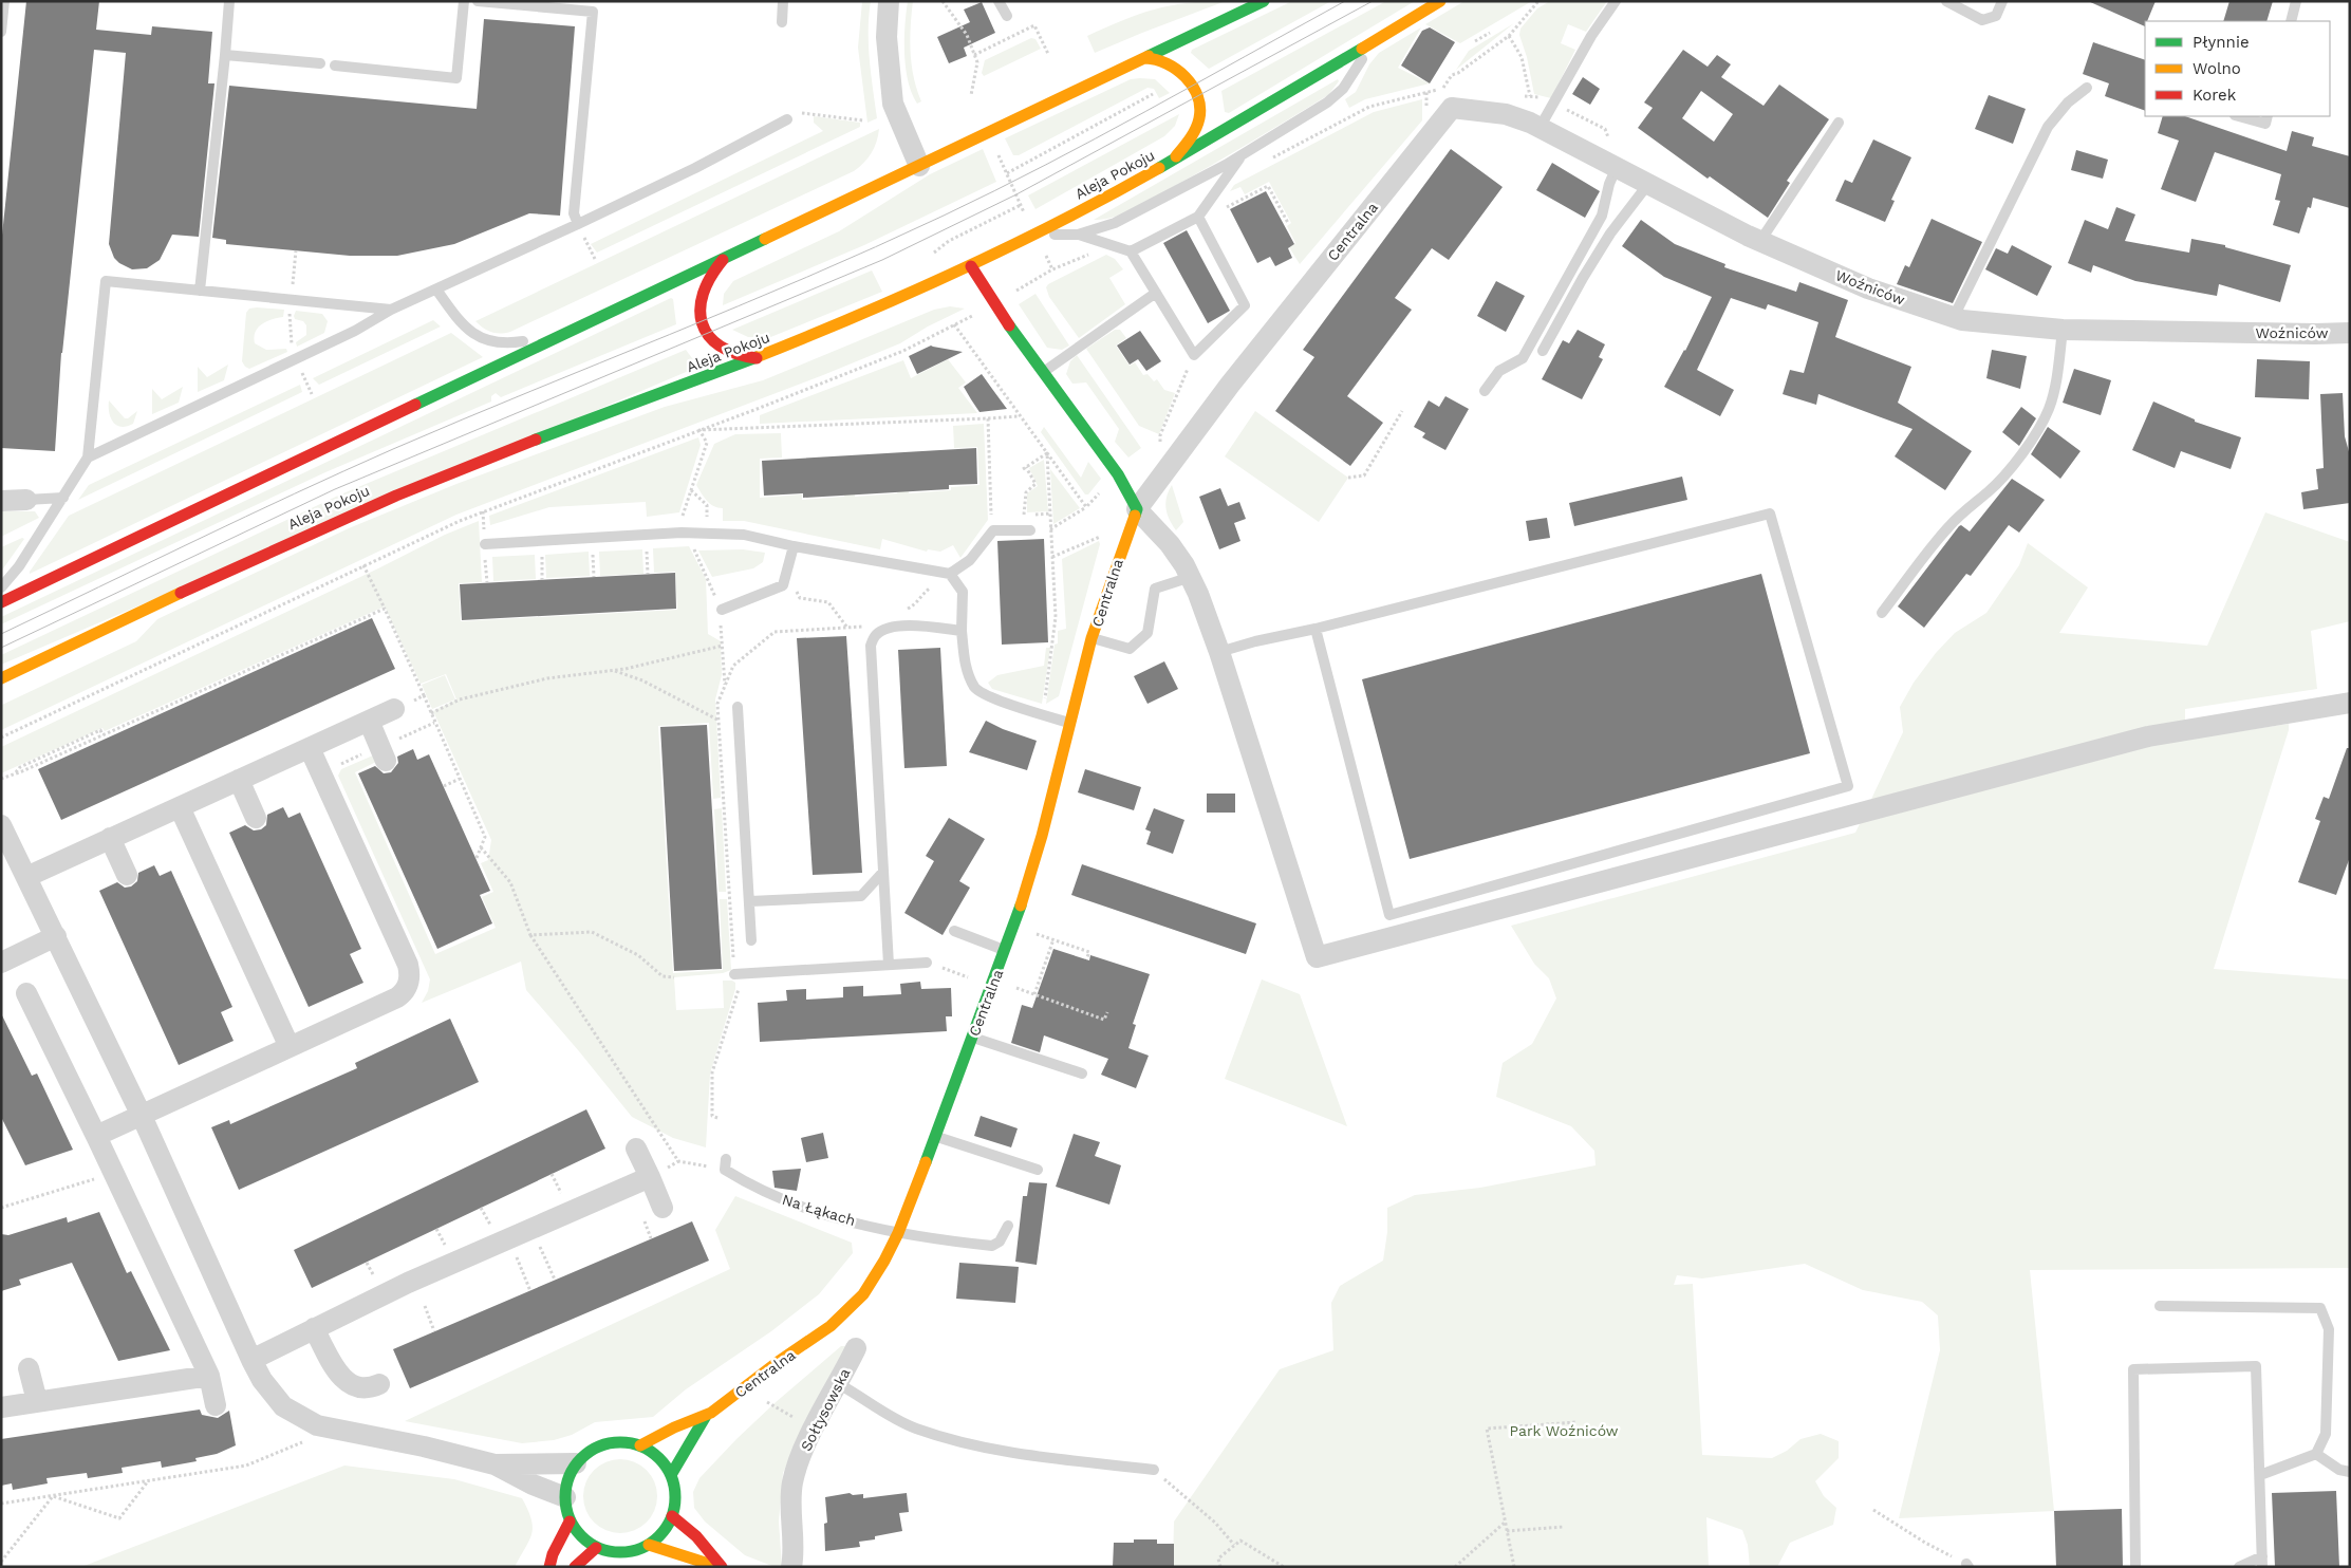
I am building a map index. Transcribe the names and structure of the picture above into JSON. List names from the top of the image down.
{
  "streets": {
    "main road": ["Aleja Pokoju", "Centralna"],
    "street": ["Woźniców", "Sołtysowska"],
    "lane": ["Na Łąkach"]
  },
  "crossings": [
    ["Centralna", "Woźniców"],
    ["Centralna", "Na Łąkach"]
  ],
  "parks": ["Park Woźniców"],
  "legend": ["Płynnie", "Wolno", "Korek"]
}
